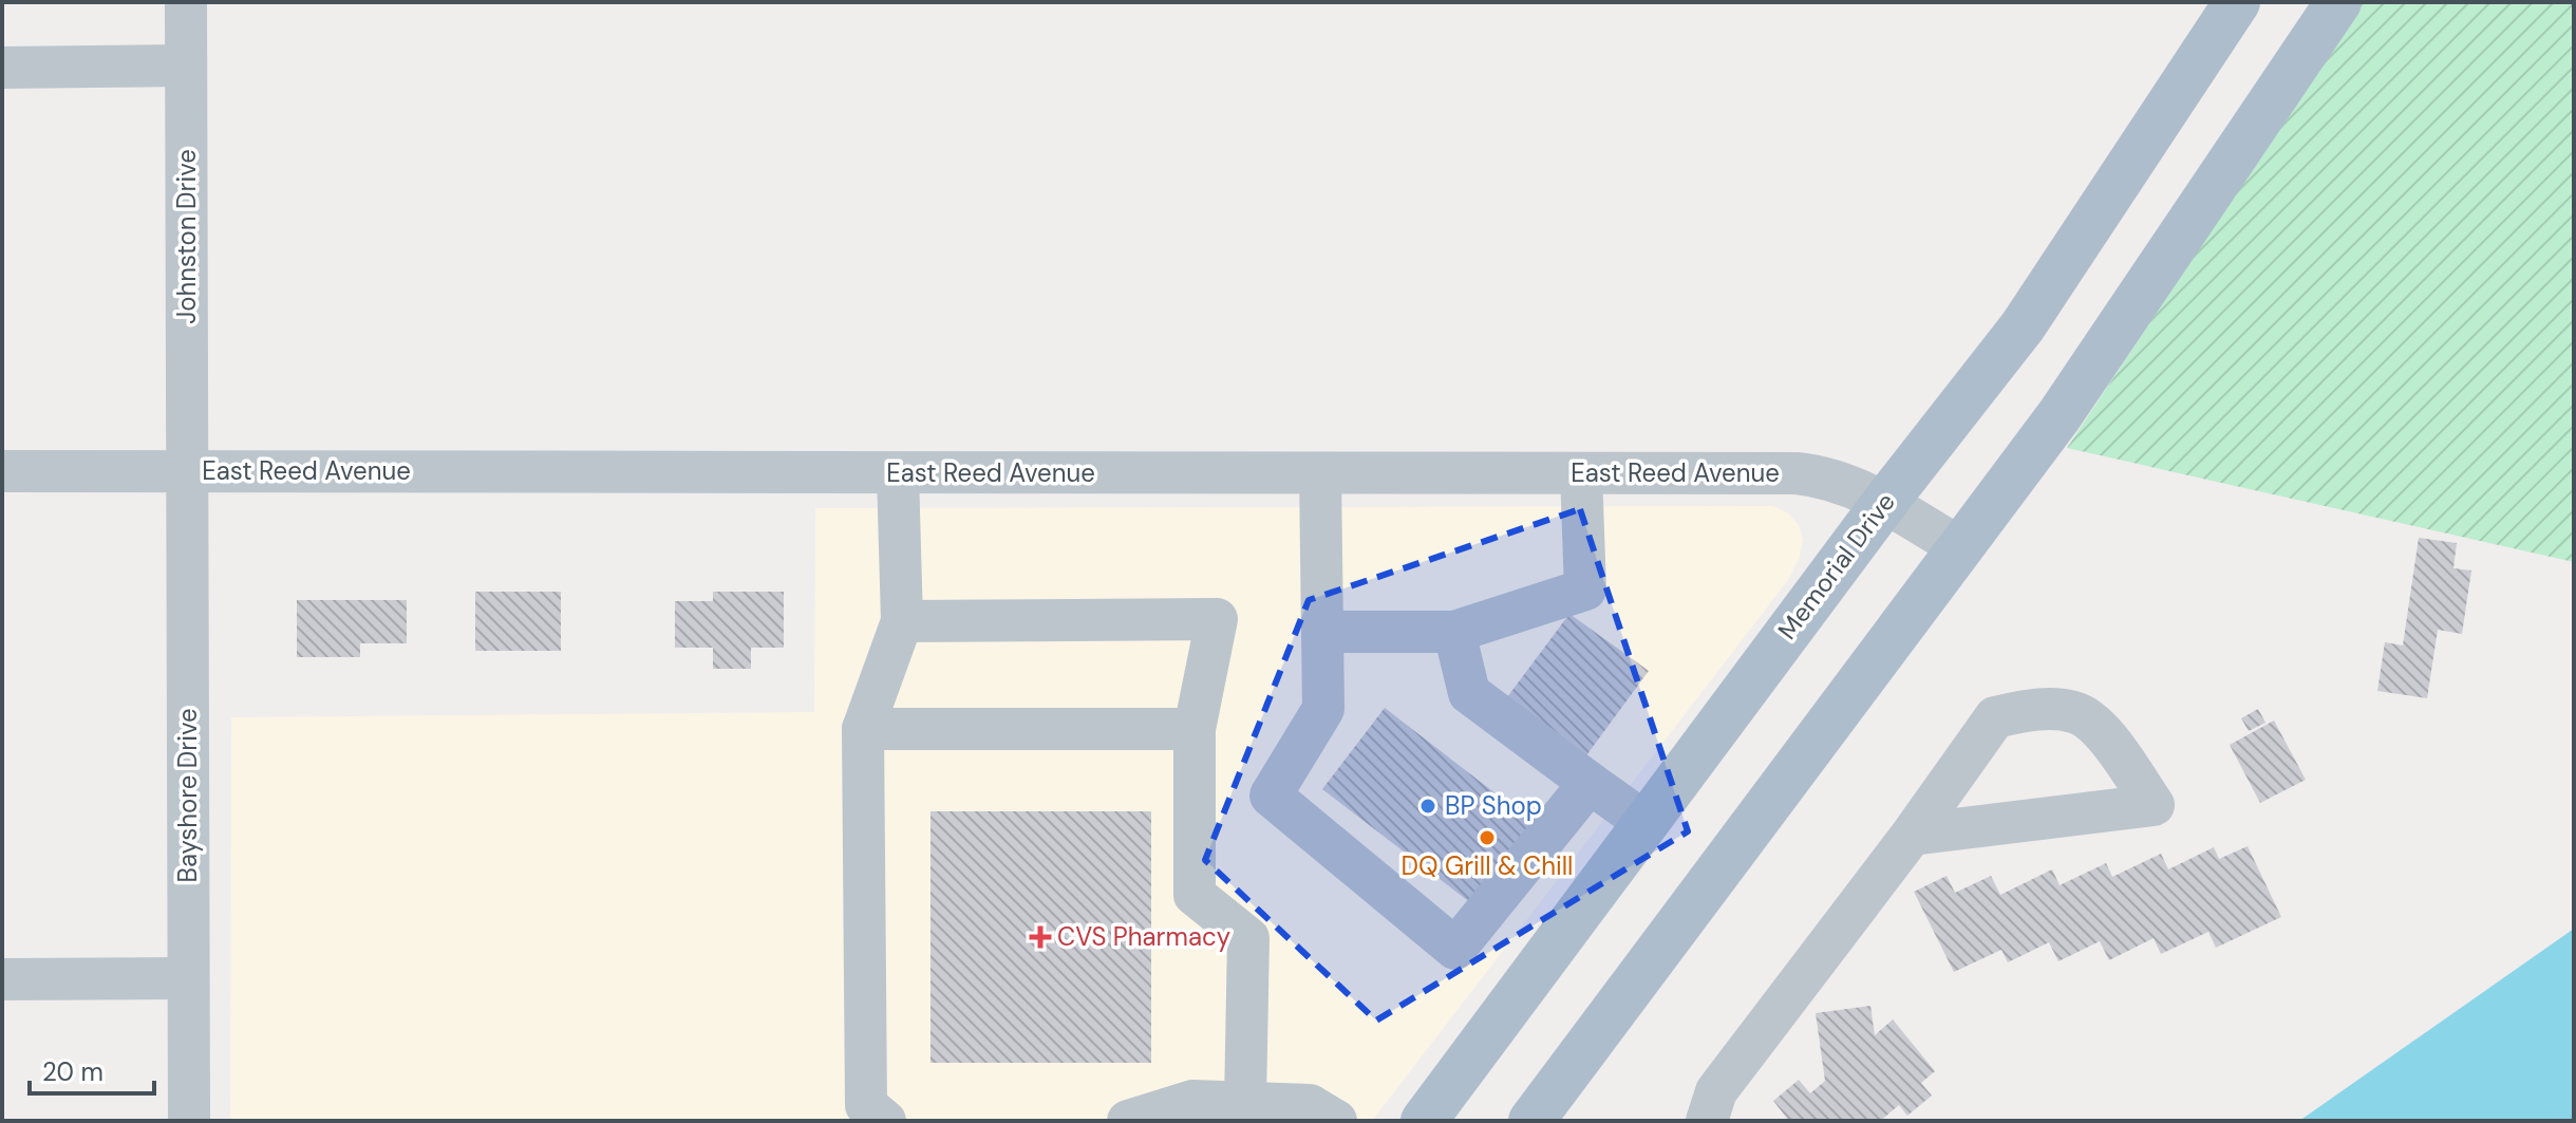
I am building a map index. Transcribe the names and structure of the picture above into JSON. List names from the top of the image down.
{
  "streets": {
    "main road": ["Memorial Drive"],
    "street": ["Johnston Drive", "East Reed Avenue", "Bayshore Drive"]
  },
  "crossings": [
    ["Johnston Drive", "East Reed Avenue"],
    ["Johnston Drive", "Bayshore Drive"],
    ["East Reed Avenue", "Memorial Drive"],
    ["East Reed Avenue", "Bayshore Drive"]
  ],
  "places": {
    "other": ["BP Shop", "DQ Grill & Chill"],
    "health": ["CVS Pharmacy"]
  },
  "scale_bar": "20 m"
}
